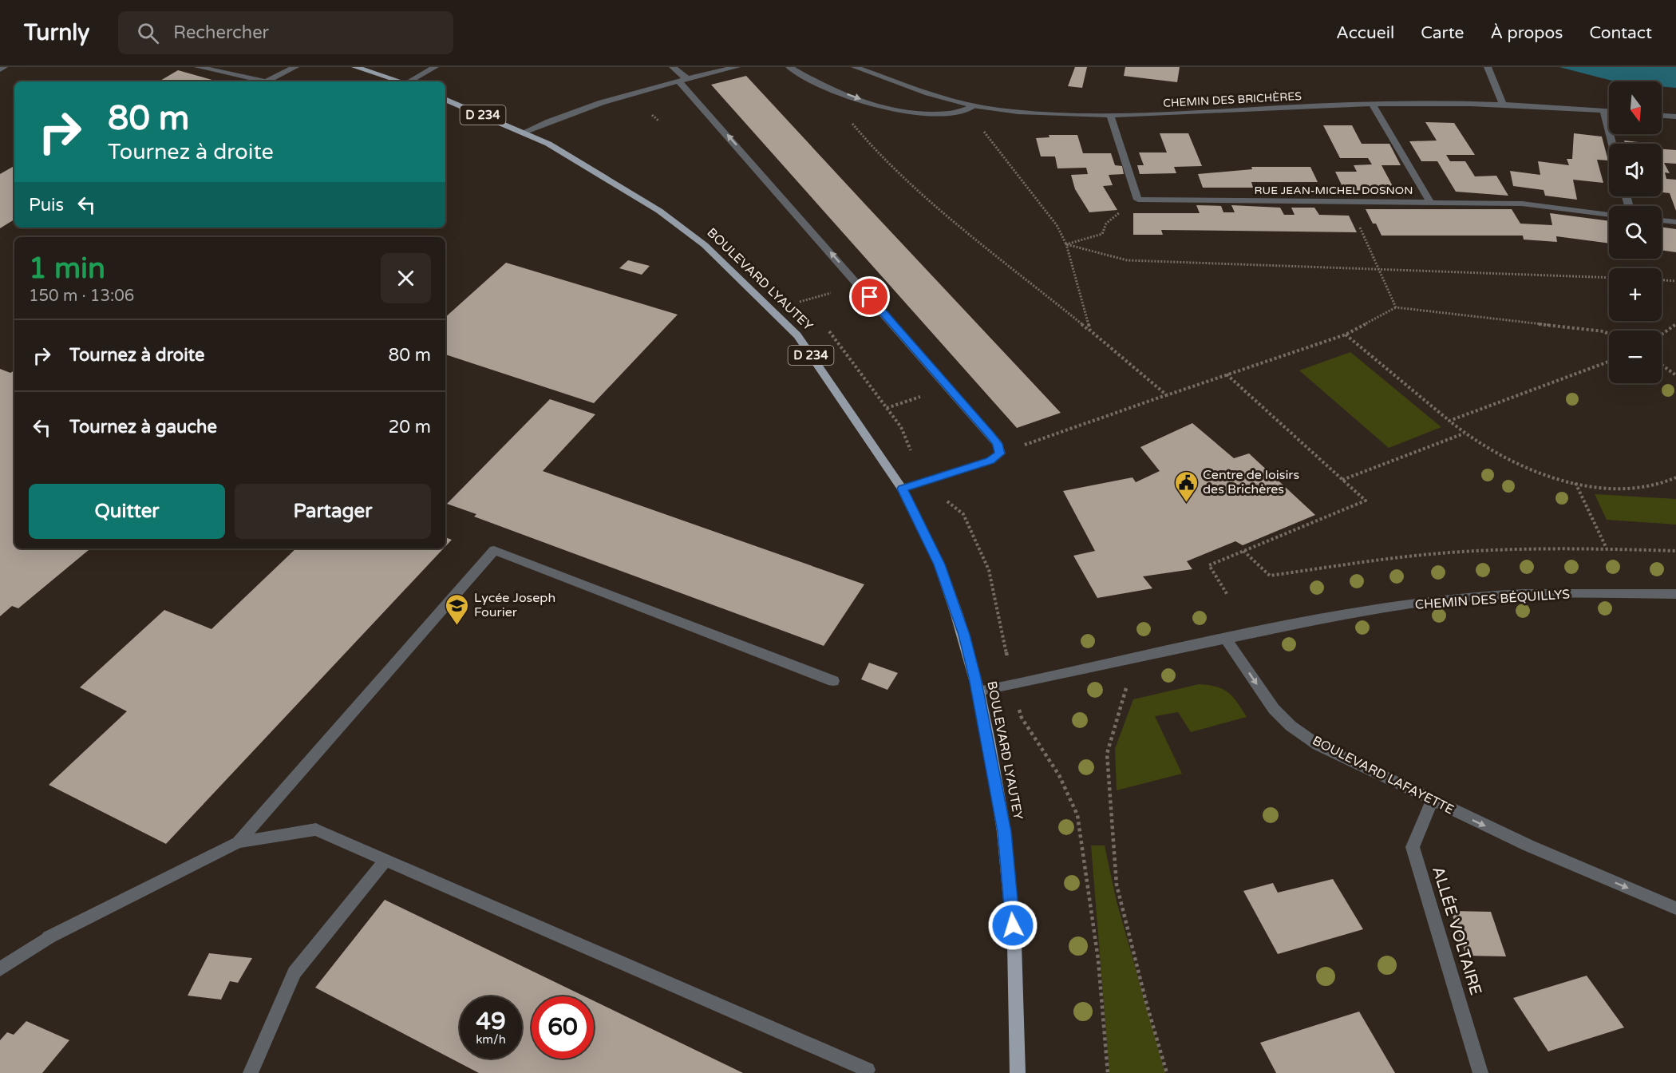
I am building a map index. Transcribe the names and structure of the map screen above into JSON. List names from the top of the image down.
{
  "streets": {
    "main road": ["D 234", "BOULEVARD LYAUTEY"],
    "street": [
      "CHEMIN DES BRICHÈRES",
      "RUE JEAN-MICHEL DOSNON",
      "CHEMIN DES BÉQUILLYS",
      "BOULEVARD LAFAYETTE",
      "ALLÉE VOLTAIRE"
    ]
  },
  "crossings": [
    ["CHEMIN DES BÉQUILLYS", "BOULEVARD LAFAYETTE"],
    ["BOULEVARD LAFAYETTE", "ALLÉE VOLTAIRE"]
  ],
  "one_way": ["BOULEVARD LAFAYETTE"],
  "places": {
    "public building": ["Centre de loisirs des Brichères"],
    "school or university": ["Lycée Joseph Fourier"]
  },
  "north": "bottom",
  "page": {
    "header": "Turnly",
    "search": "Rechercher",
    "nav": [
      "Accueil",
      "Carte",
      "À propos",
      "Contact"
    ],
    "map_buttons": ["+", "−"],
    "turn": ["80 m", "Tournez à droite"],
    "then": "Puis",
    "heading": ["1 min", "150 m · 13:06"],
    "list": [
      {
        "name": "Tournez à droite",
        "value": "80 m"
      },
      {
        "name": "Tournez à gauche",
        "value": "20 m"
      }
    ],
    "buttons": ["Quitter", "Partager"],
    "speed": "49 km/h",
    "limit": "60"
  }
}
